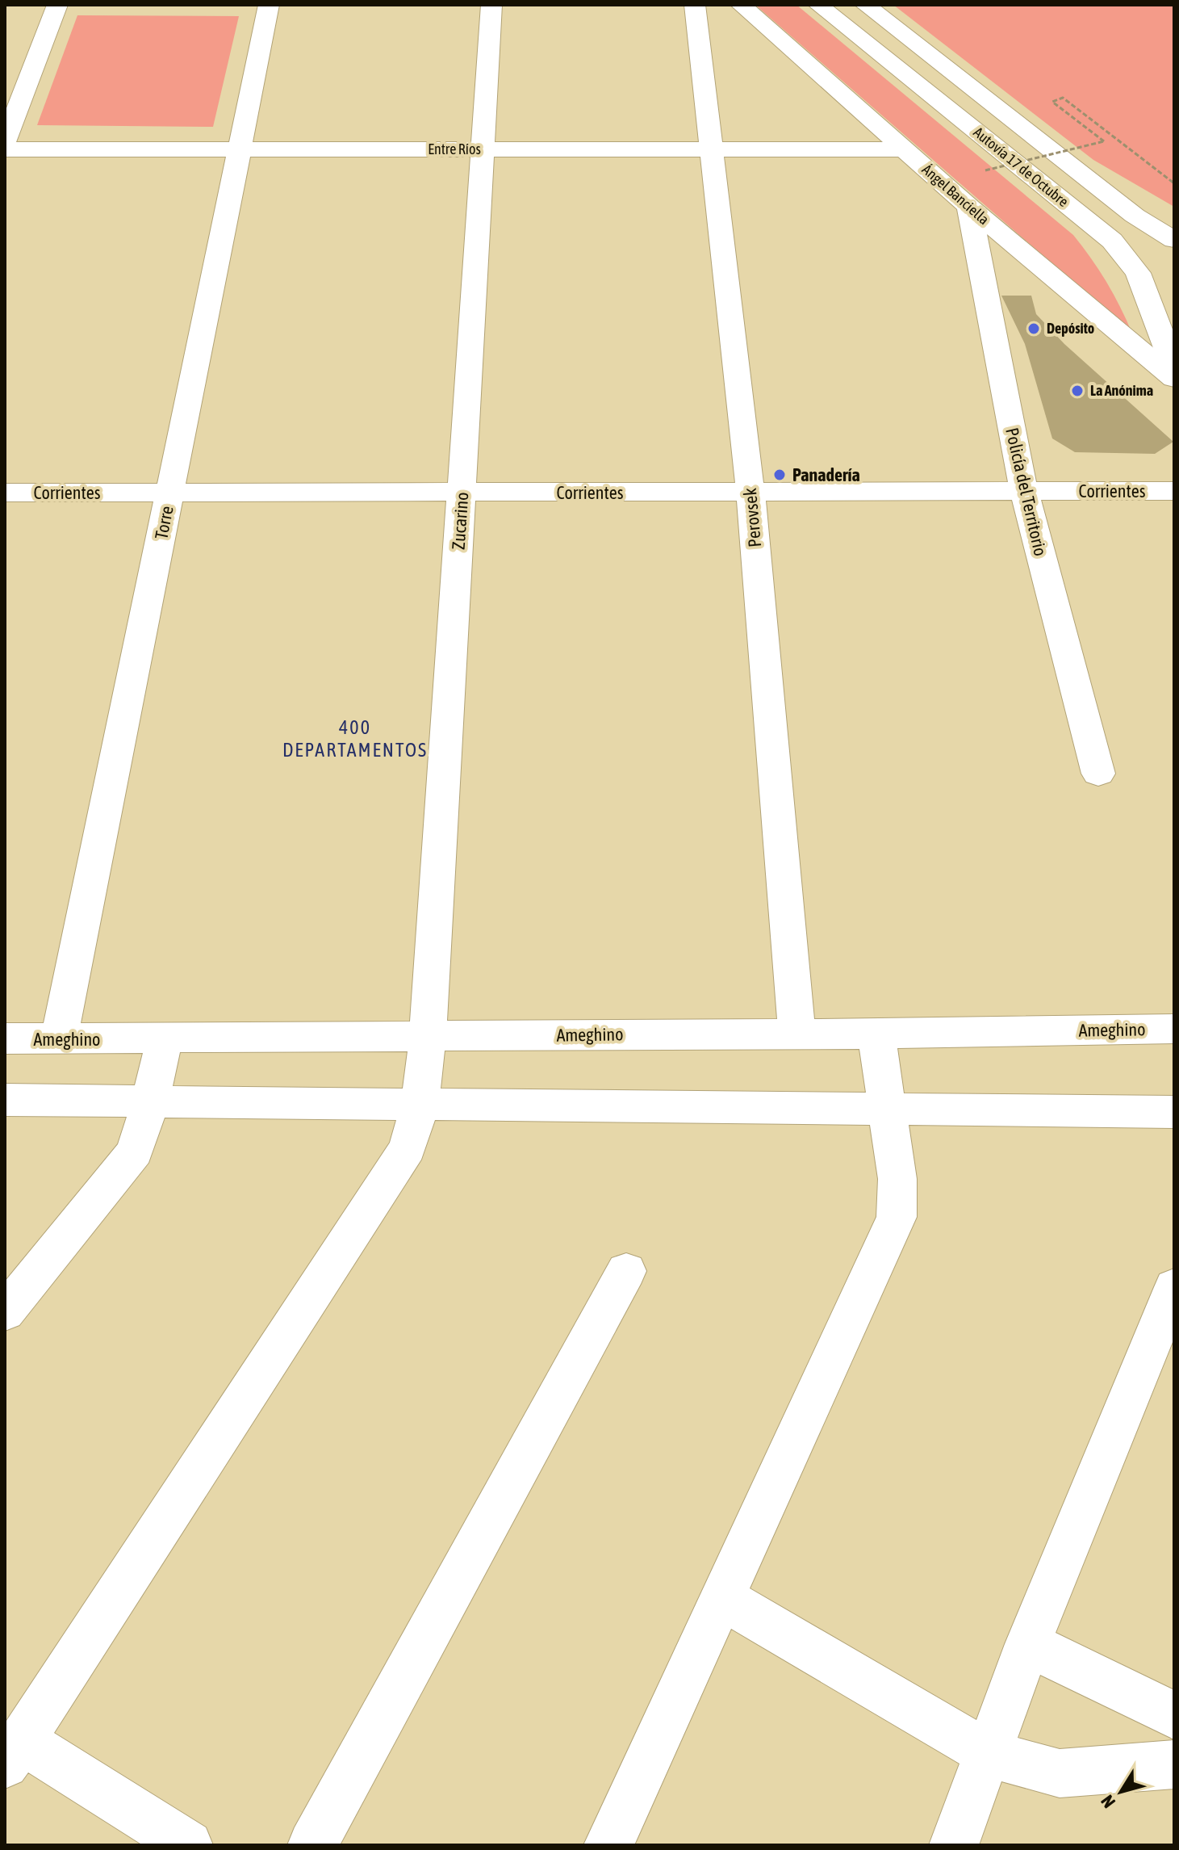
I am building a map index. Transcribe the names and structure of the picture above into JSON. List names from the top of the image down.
{
  "streets": {
    "main road": [
      "Entre Ríos",
      "Autovía 17 de Octubre",
      "Ángel Banciella",
      "Corrientes",
      "Policía del Territorio",
      "Perovsek",
      "Zucarino",
      "Torre",
      "Ameghino"
    ]
  },
  "crossings": [
    ["Entre Ríos", "Ángel Banciella"],
    ["Entre Ríos", "Perovsek"],
    ["Entre Ríos", "Zucarino"],
    ["Entre Ríos", "Torre"],
    ["Autovía 17 de Octubre", "Ángel Banciella"],
    ["Ángel Banciella", "Policía del Territorio"],
    ["Corrientes", "Policía del Territorio"],
    ["Corrientes", "Perovsek"],
    ["Corrientes", "Zucarino"],
    ["Corrientes", "Torre"],
    ["Perovsek", "Ameghino"],
    ["Zucarino", "Ameghino"],
    ["Torre", "Ameghino"]
  ],
  "districts": ["400 DEPARTAMENTOS"],
  "places": ["Depósito", "La Anónima", "Panadería"],
  "north": "bottom left"
}
